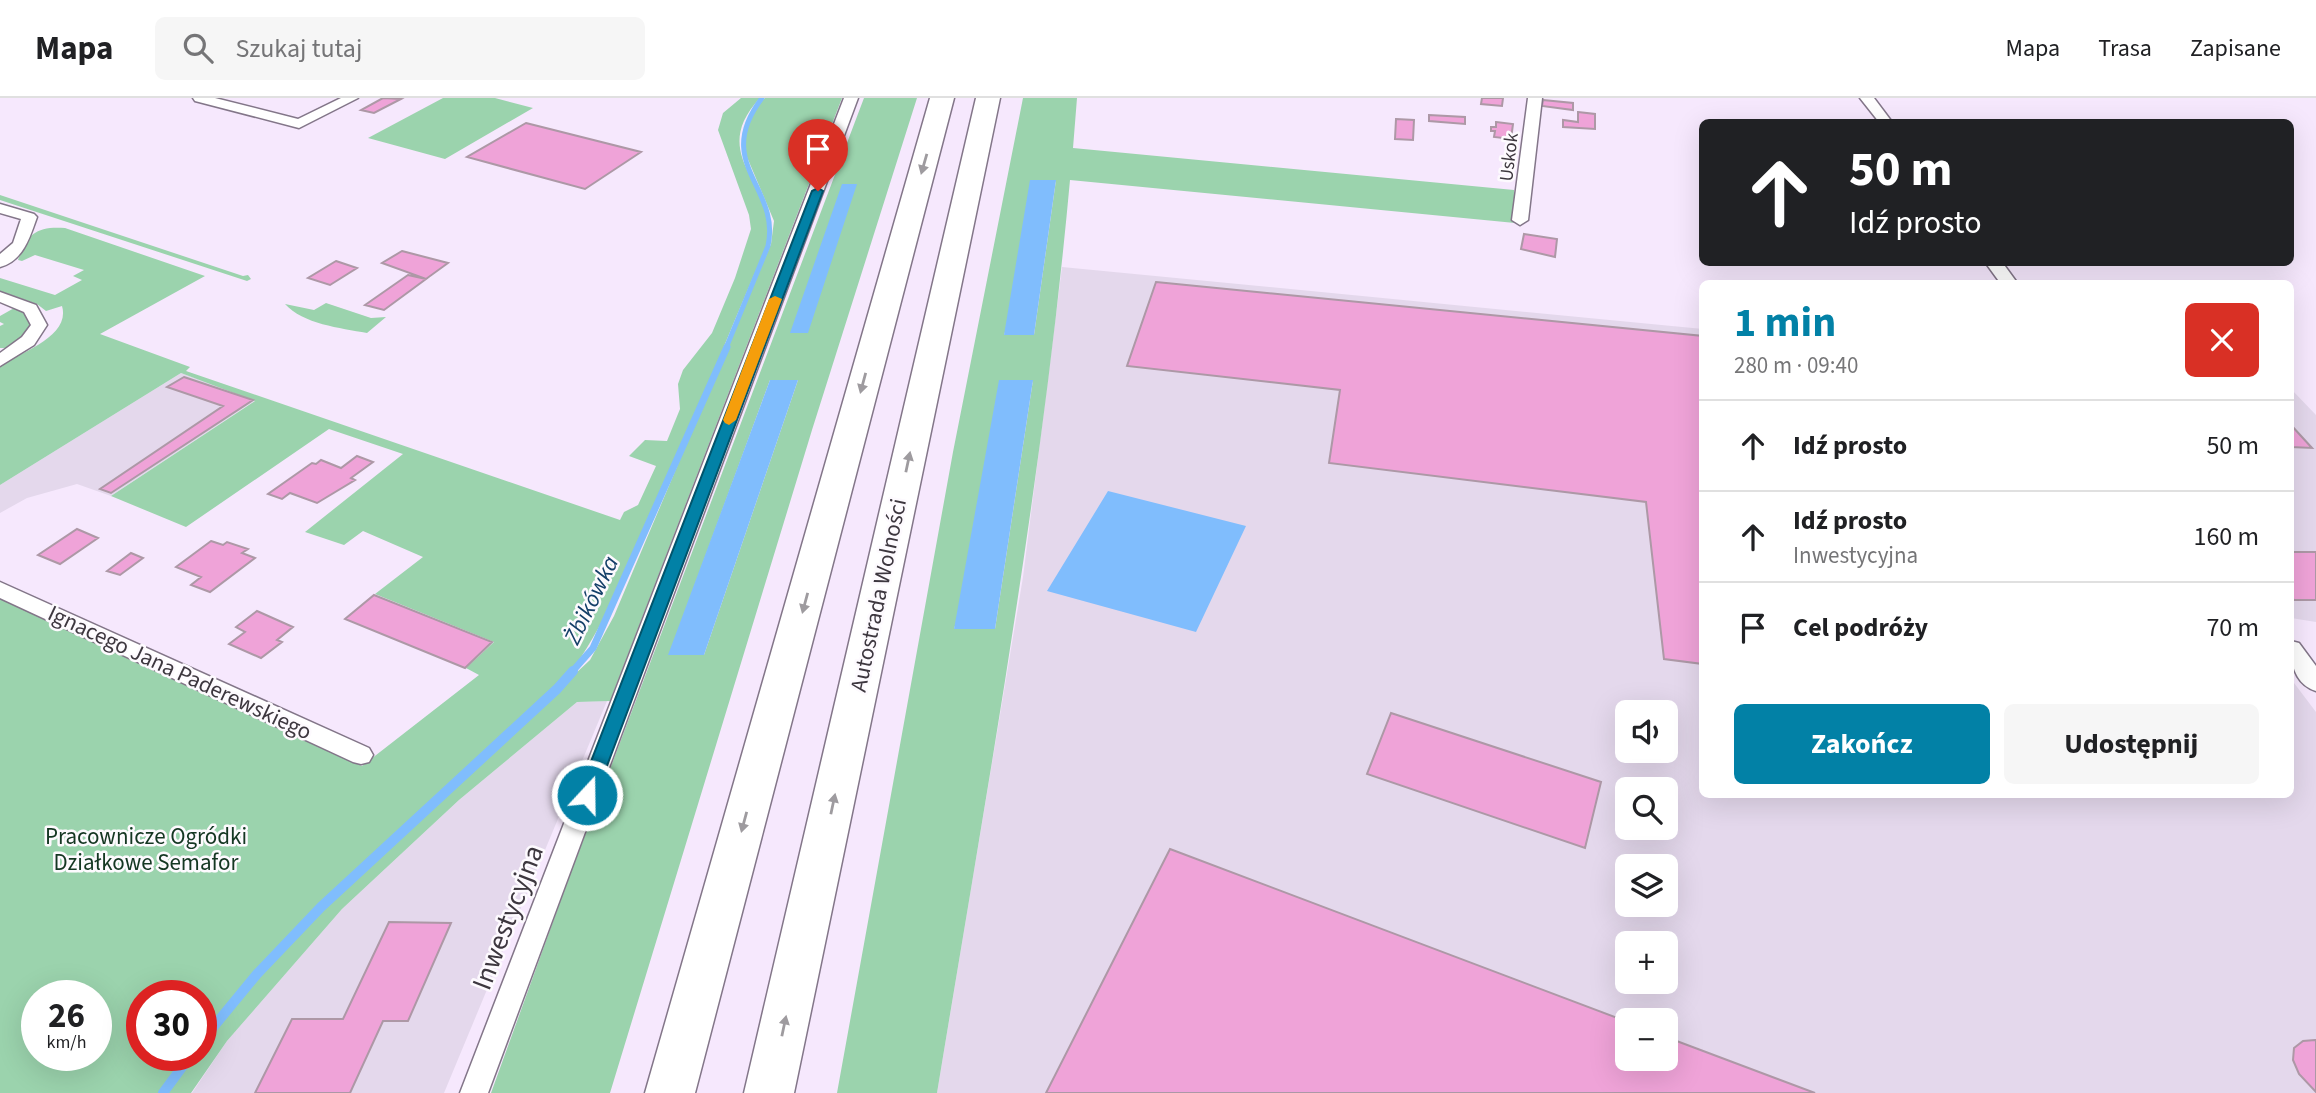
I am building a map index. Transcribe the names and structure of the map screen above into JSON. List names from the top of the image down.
{
  "streets": {
    "highway": ["Autostrada Wolności"],
    "street": ["Uskok", "Ignacego Jana Paderewskiego", "Inwestycyjna"]
  },
  "water": ["Żbikówka"],
  "parks": ["Pracownicze Ogródki Działkowe Semafor"],
  "page": {
    "header": "Mapa",
    "search": "Szukaj tutaj",
    "nav": ["Mapa", "Trasa", "Zapisane"],
    "turn": ["50 m", "Idź prosto"],
    "heading": ["1 min", "280 m · 09:40"],
    "list": [
      {
        "name": "Idź prosto",
        "value": "50 m"
      },
      {
        "name": "Idź prosto",
        "note": "Inwestycyjna",
        "value": "160 m"
      },
      {
        "name": "Cel podróży",
        "value": "70 m"
      }
    ],
    "buttons": ["Zakończ", "Udostępnij"],
    "map_buttons": ["+", "−"],
    "speed": "26 km/h",
    "limit": "30"
  }
}
